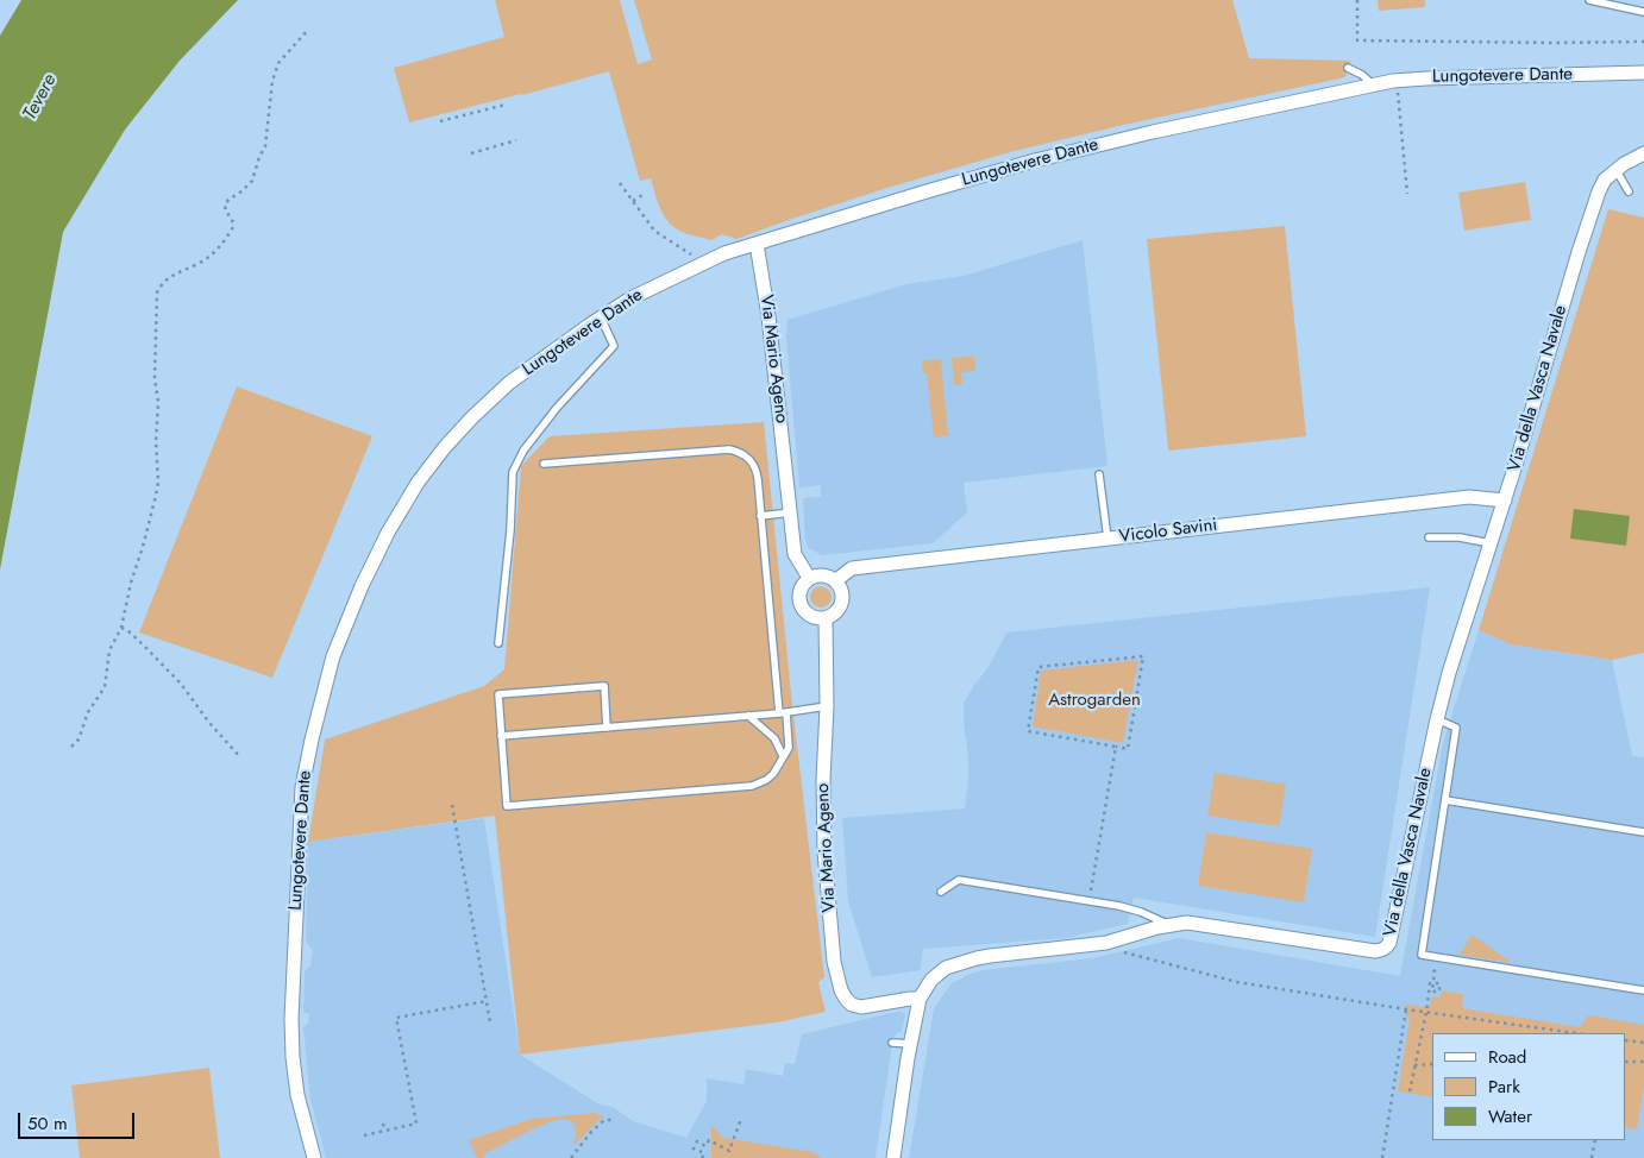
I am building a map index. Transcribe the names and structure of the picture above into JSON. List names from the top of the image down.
{
  "streets": {
    "street": [
      "Lungotevere Dante",
      "Via Mario Ageno",
      "Via della Vasca Navale",
      "Vicolo Savini"
    ]
  },
  "crossings": [
    ["Lungotevere Dante", "Via Mario Ageno"],
    ["Via Mario Ageno", "Via della Vasca Navale"],
    ["Via Mario Ageno", "Vicolo Savini"],
    ["Via della Vasca Navale", "Vicolo Savini"]
  ],
  "water": ["Tevere"],
  "parks": ["Astrogarden"],
  "legend": ["Road", "Park", "Water"],
  "scale_bar": "50 m"
}
